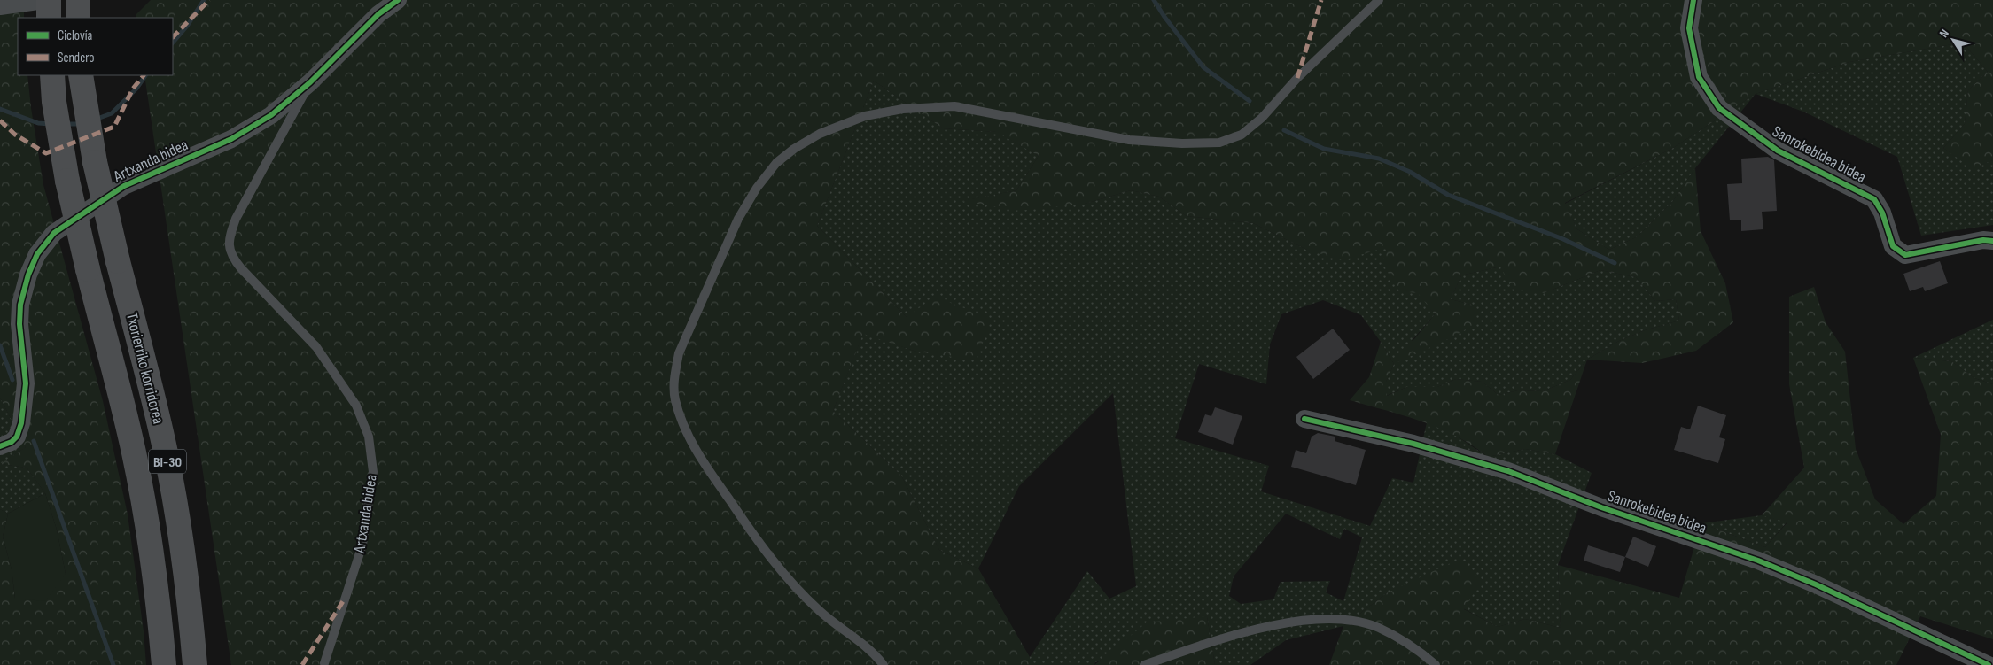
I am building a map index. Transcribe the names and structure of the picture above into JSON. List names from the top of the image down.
{
  "streets": {
    "highway": ["Txorierriko korridorea", "BI-30"],
    "street": ["Sanrokebidea bidea", "Artxanda bidea"]
  },
  "legend": ["Ciclovía", "Sendero"],
  "north": "top left"
}
